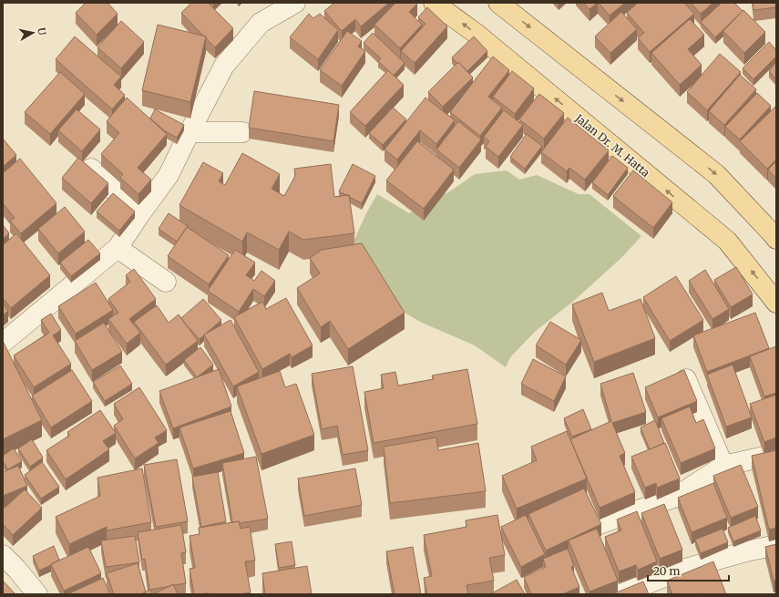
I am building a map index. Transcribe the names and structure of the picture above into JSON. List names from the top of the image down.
{
  "streets": {
    "main road": ["Jalan Dr. M. Hatta"]
  },
  "scale_bar": "20 m",
  "north": "right"
}
